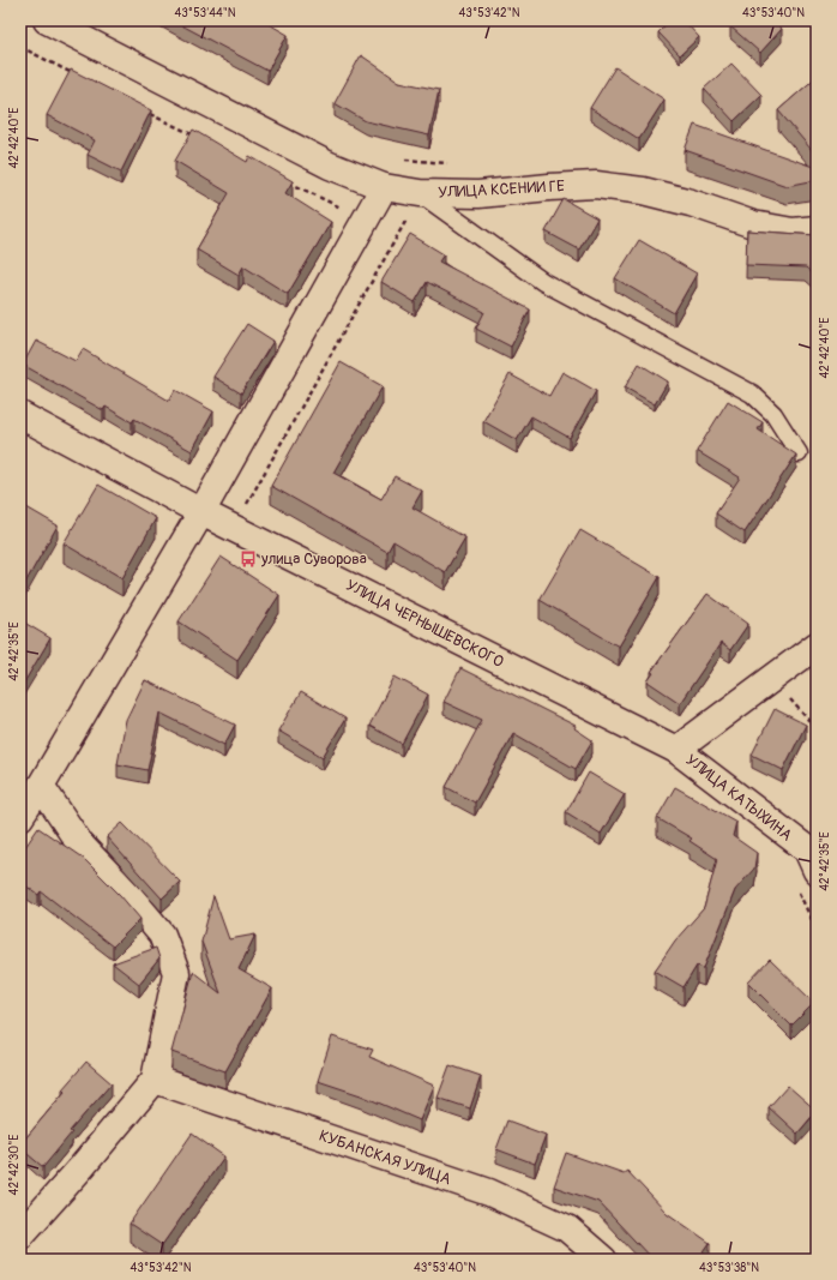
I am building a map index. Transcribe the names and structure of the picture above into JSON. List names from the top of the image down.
{
  "streets": {
    "street": [
      "УЛИЦА КСЕНИИ ГЕ",
      "УЛИЦА ЧЕРНЫШЕВСКОГО",
      "УЛИЦА КАТЫХИНА",
      "КУБАНСКАЯ УЛИЦА"
    ]
  },
  "crossings": [
    ["УЛИЦА ЧЕРНЫШЕВСКОГО", "УЛИЦА КАТЫХИНА"]
  ],
  "places": {
    "bus stop": ["улица Суворова"]
  },
  "coordinates": [
    "43°53'44\"N",
    "43°53'42\"N",
    "43°53'40\"N",
    "42°42'40\"E",
    "42°42'35\"E",
    "42°42'30\"E",
    "43°53'38\"N"
  ]
}
